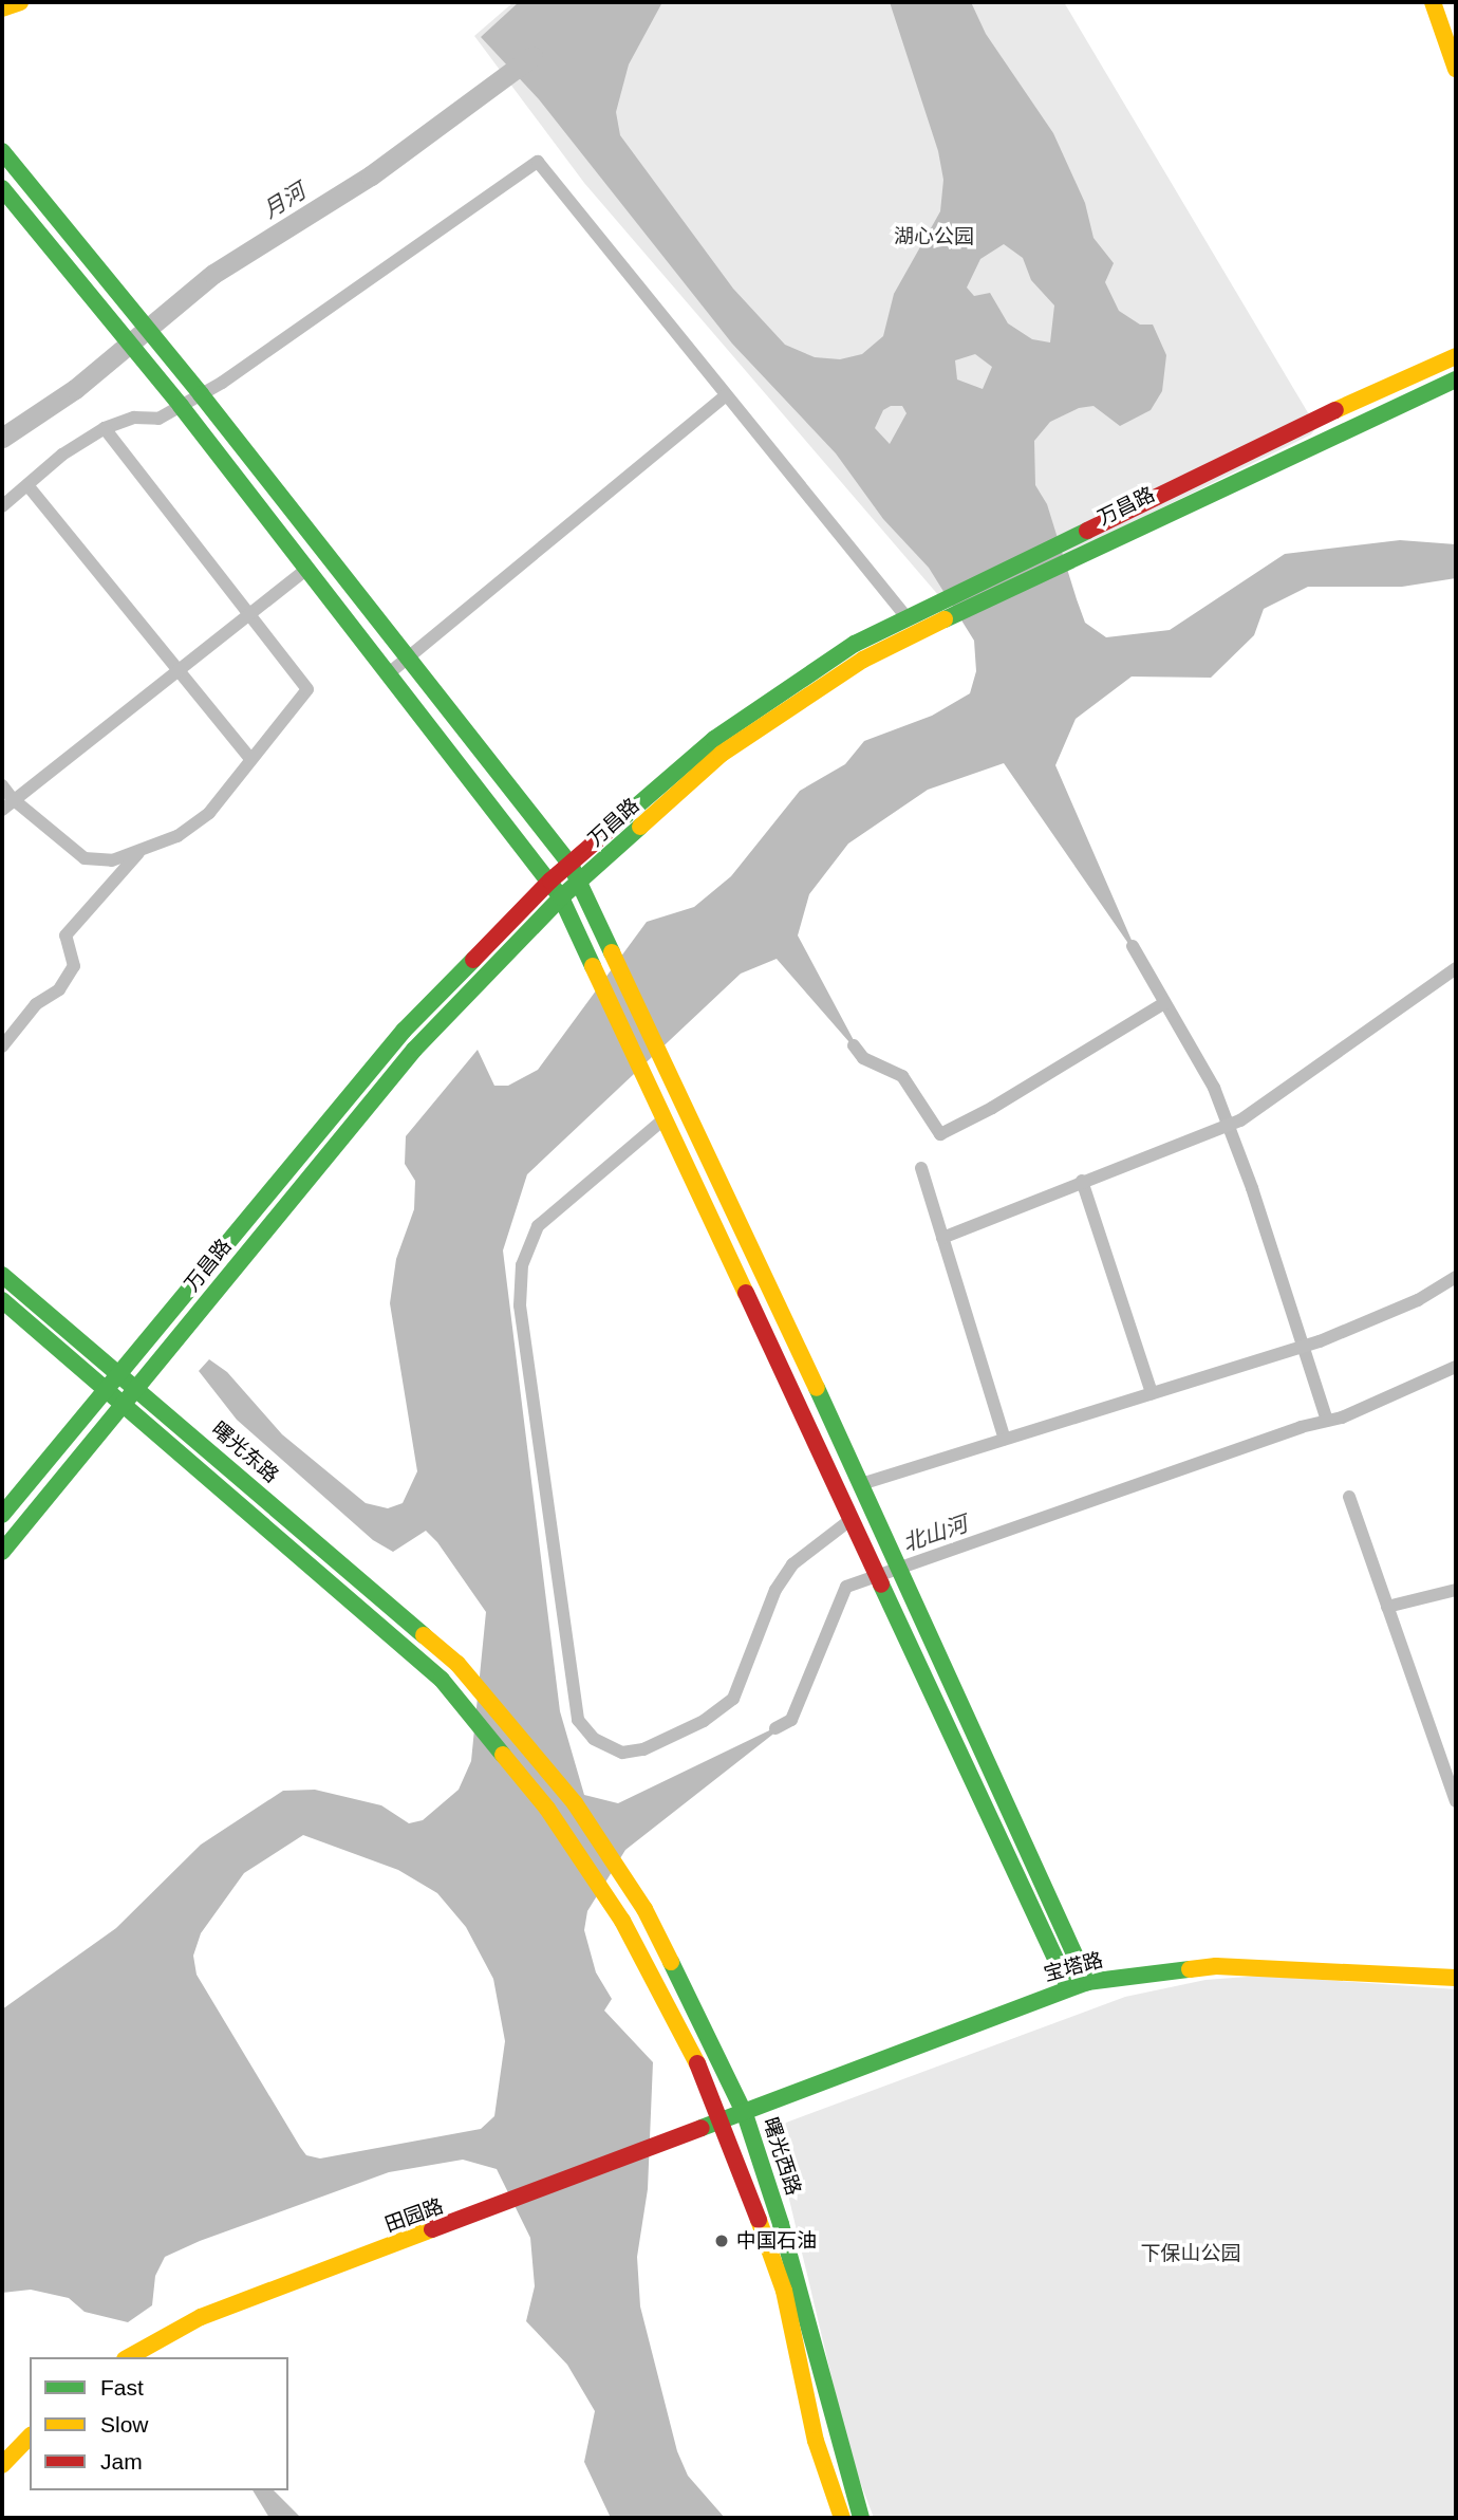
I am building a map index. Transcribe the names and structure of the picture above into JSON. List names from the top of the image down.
{
  "streets": {
    "main road": [
      "万昌路",
      "曙光东路",
      "宝塔路",
      "曙光西路",
      "田园路"
    ]
  },
  "crossings": [
    ["万昌路", "曙光东路"],
    ["万昌路", "曙光西路"],
    ["曙光东路", "曙光西路"],
    ["宝塔路", "曙光西路"],
    ["宝塔路", "田园路"],
    ["曙光西路", "田园路"]
  ],
  "water": ["月河", "北山河"],
  "parks": ["湖心公园", "下保山公园"],
  "places": ["中国石油"],
  "legend": ["Fast", "Slow", "Jam"]
}
